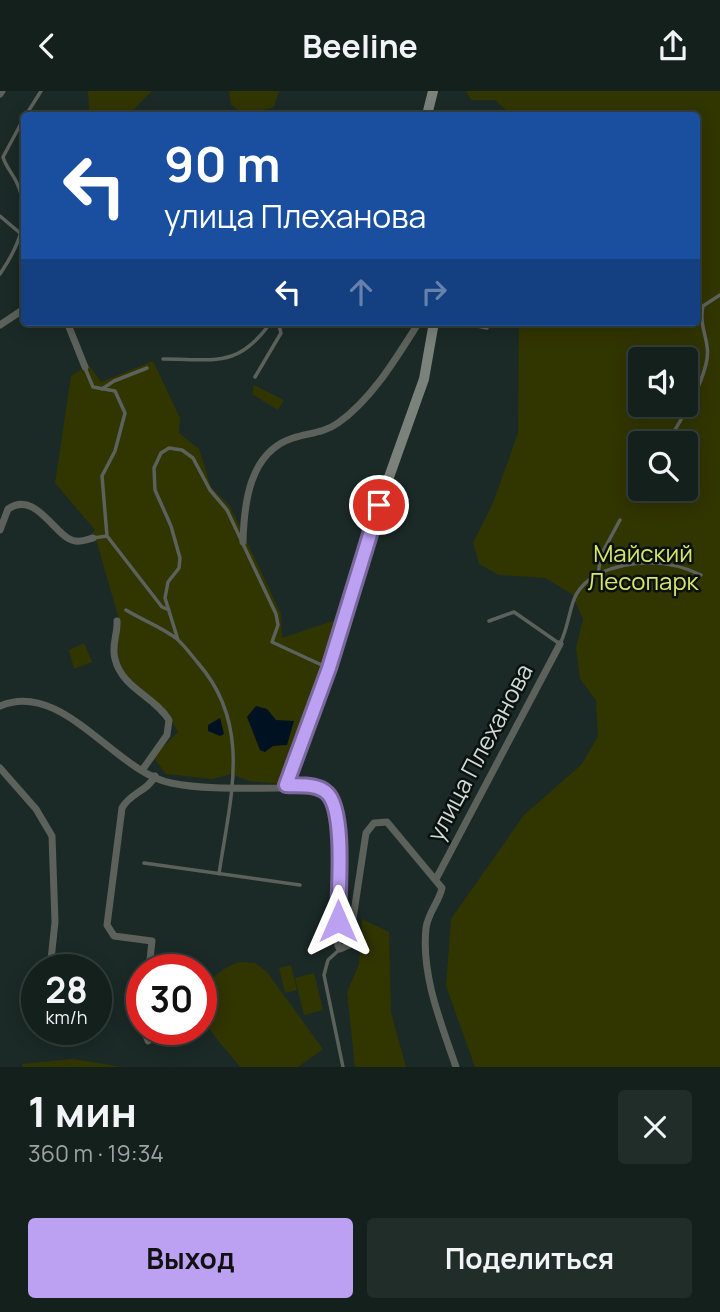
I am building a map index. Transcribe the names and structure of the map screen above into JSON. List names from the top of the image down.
{
  "streets": {
    "street": ["улица Плеханова"]
  },
  "parks": ["Майский Лесопарк"],
  "page": {
    "header": "Beeline",
    "turn": ["90 m", "улица Плеханова"],
    "speed": "28 km/h",
    "limit": "30",
    "heading": ["1 мин", "360 m · 19:34"],
    "buttons": ["Выход", "Поделиться"]
  }
}
